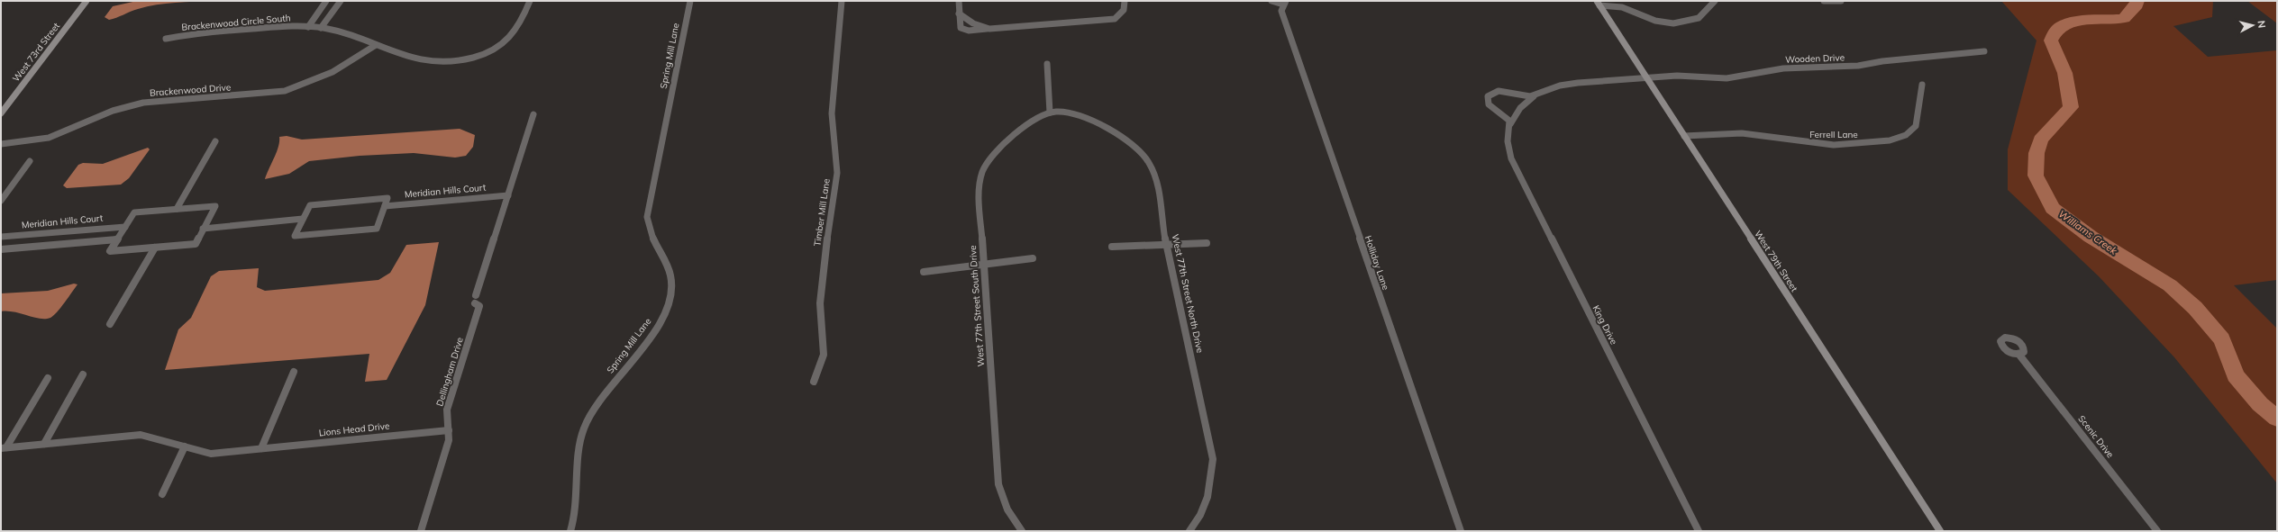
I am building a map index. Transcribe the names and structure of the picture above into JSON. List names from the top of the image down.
{
  "streets": {
    "main road": ["West 73rd Street", "West 79th Street"],
    "street": [
      "Brackenwood Circle South",
      "Spring Mill Lane",
      "Wooden Drive",
      "Brackenwood Drive",
      "Ferrell Lane",
      "Meridian Hills Court",
      "Timber Mill Lane",
      "Holliday Lane",
      "West 77th Street North Drive",
      "West 77th Street South Drive",
      "King Drive",
      "Dellingham Drive",
      "Lions Head Drive",
      "Scenic Drive"
    ]
  },
  "crossings": [
    ["Brackenwood Circle South", "Brackenwood Drive"],
    ["Wooden Drive", "West 79th Street"],
    ["Wooden Drive", "King Drive"],
    ["Ferrell Lane", "West 79th Street"],
    ["Meridian Hills Court", "Dellingham Drive"],
    ["West 79th Street", "King Drive"],
    ["West 77th Street North Drive", "West 77th Street South Drive"],
    ["Dellingham Drive", "Lions Head Drive"]
  ],
  "water": ["Williams Creek"],
  "north": "right"
}
